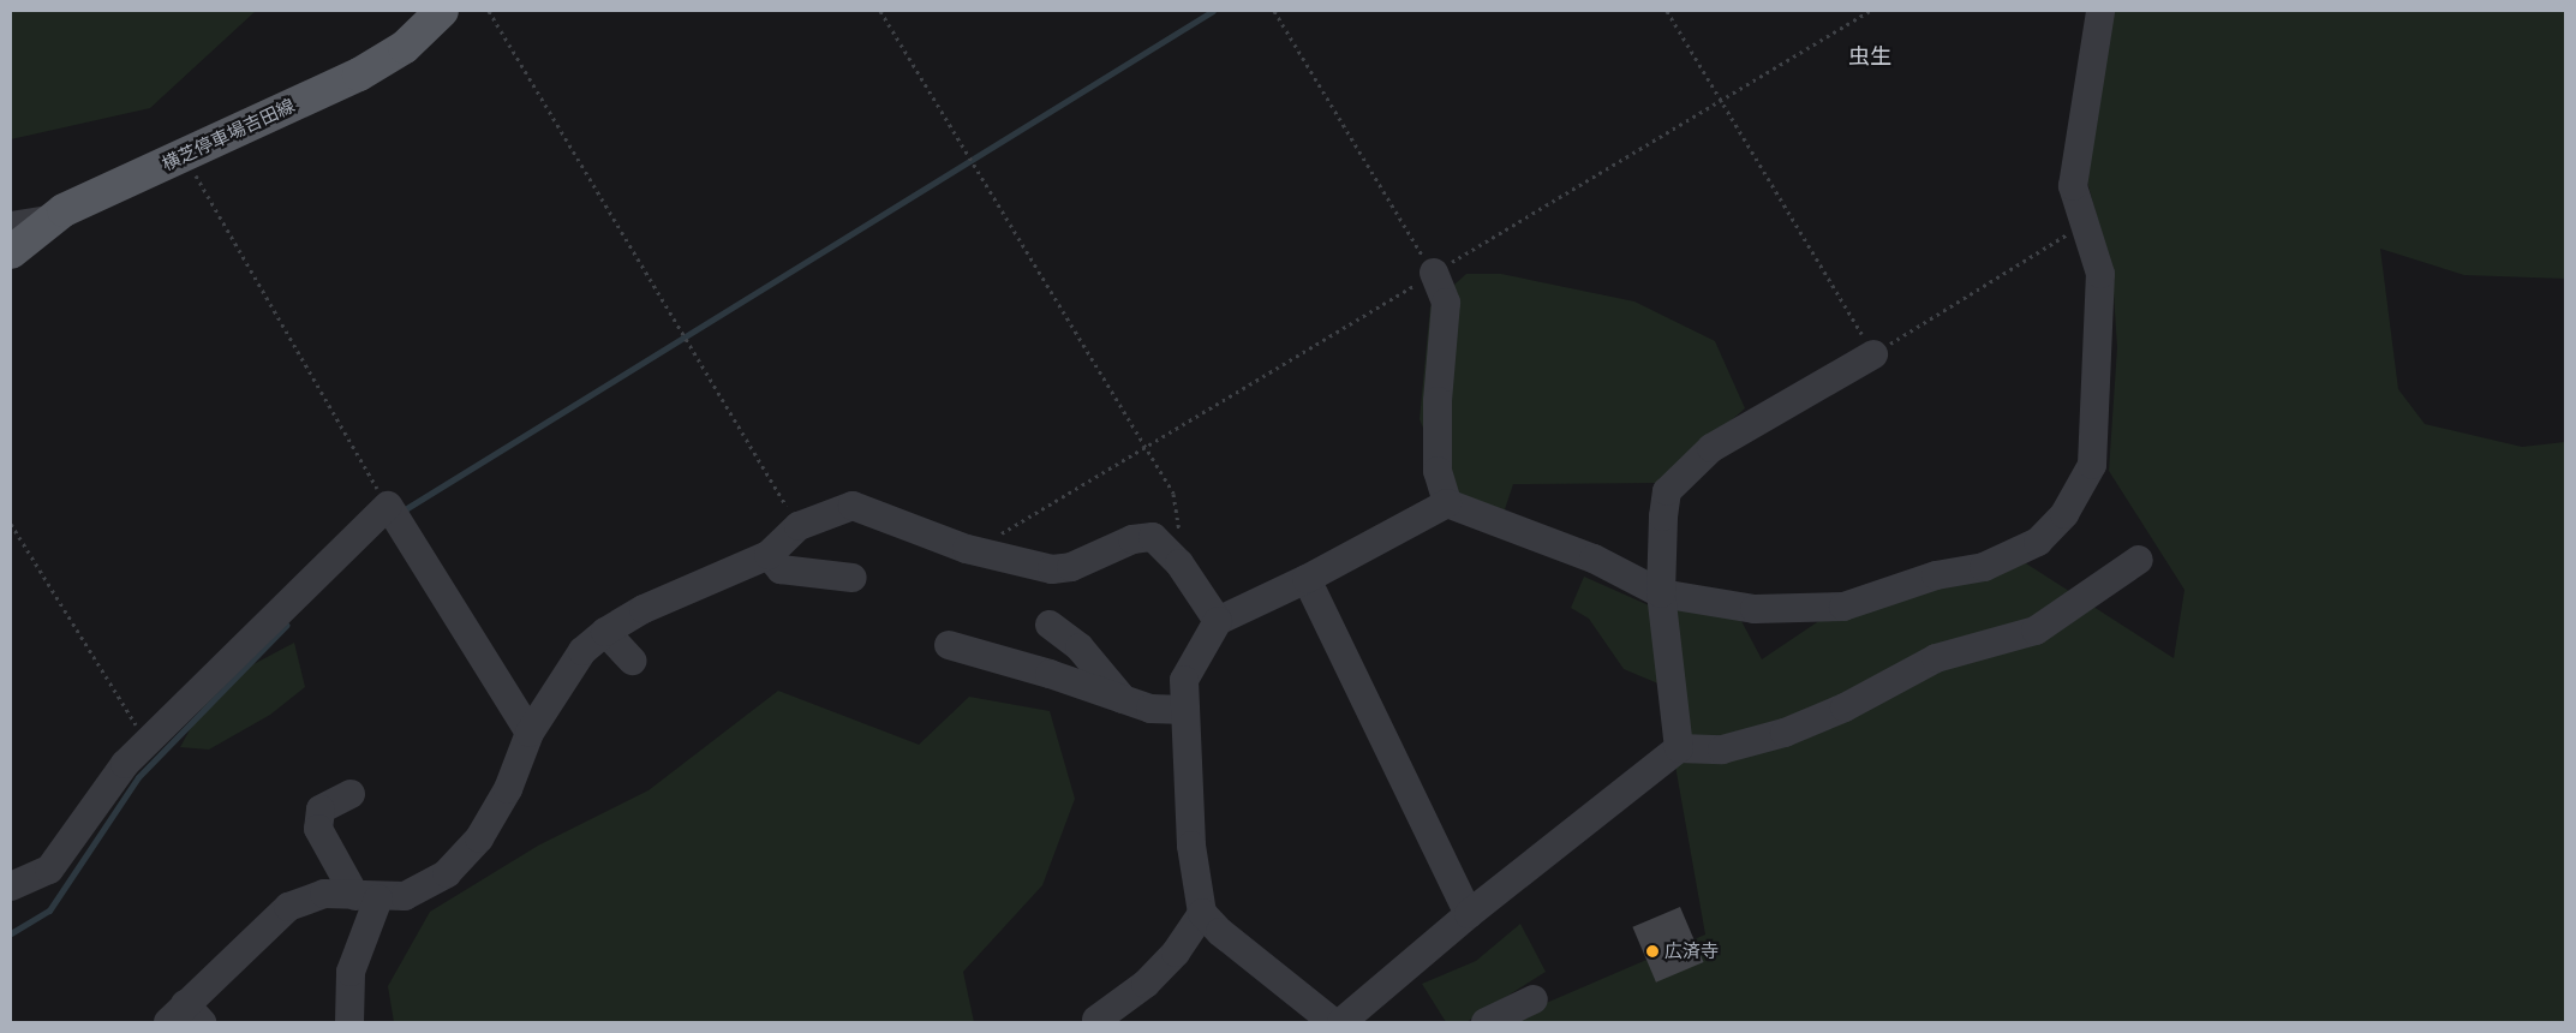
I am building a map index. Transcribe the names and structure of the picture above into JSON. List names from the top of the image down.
{
  "streets": {
    "main road": ["横芝停車場吉田線"]
  },
  "districts": ["虫生"],
  "places": ["広済寺"]
}
